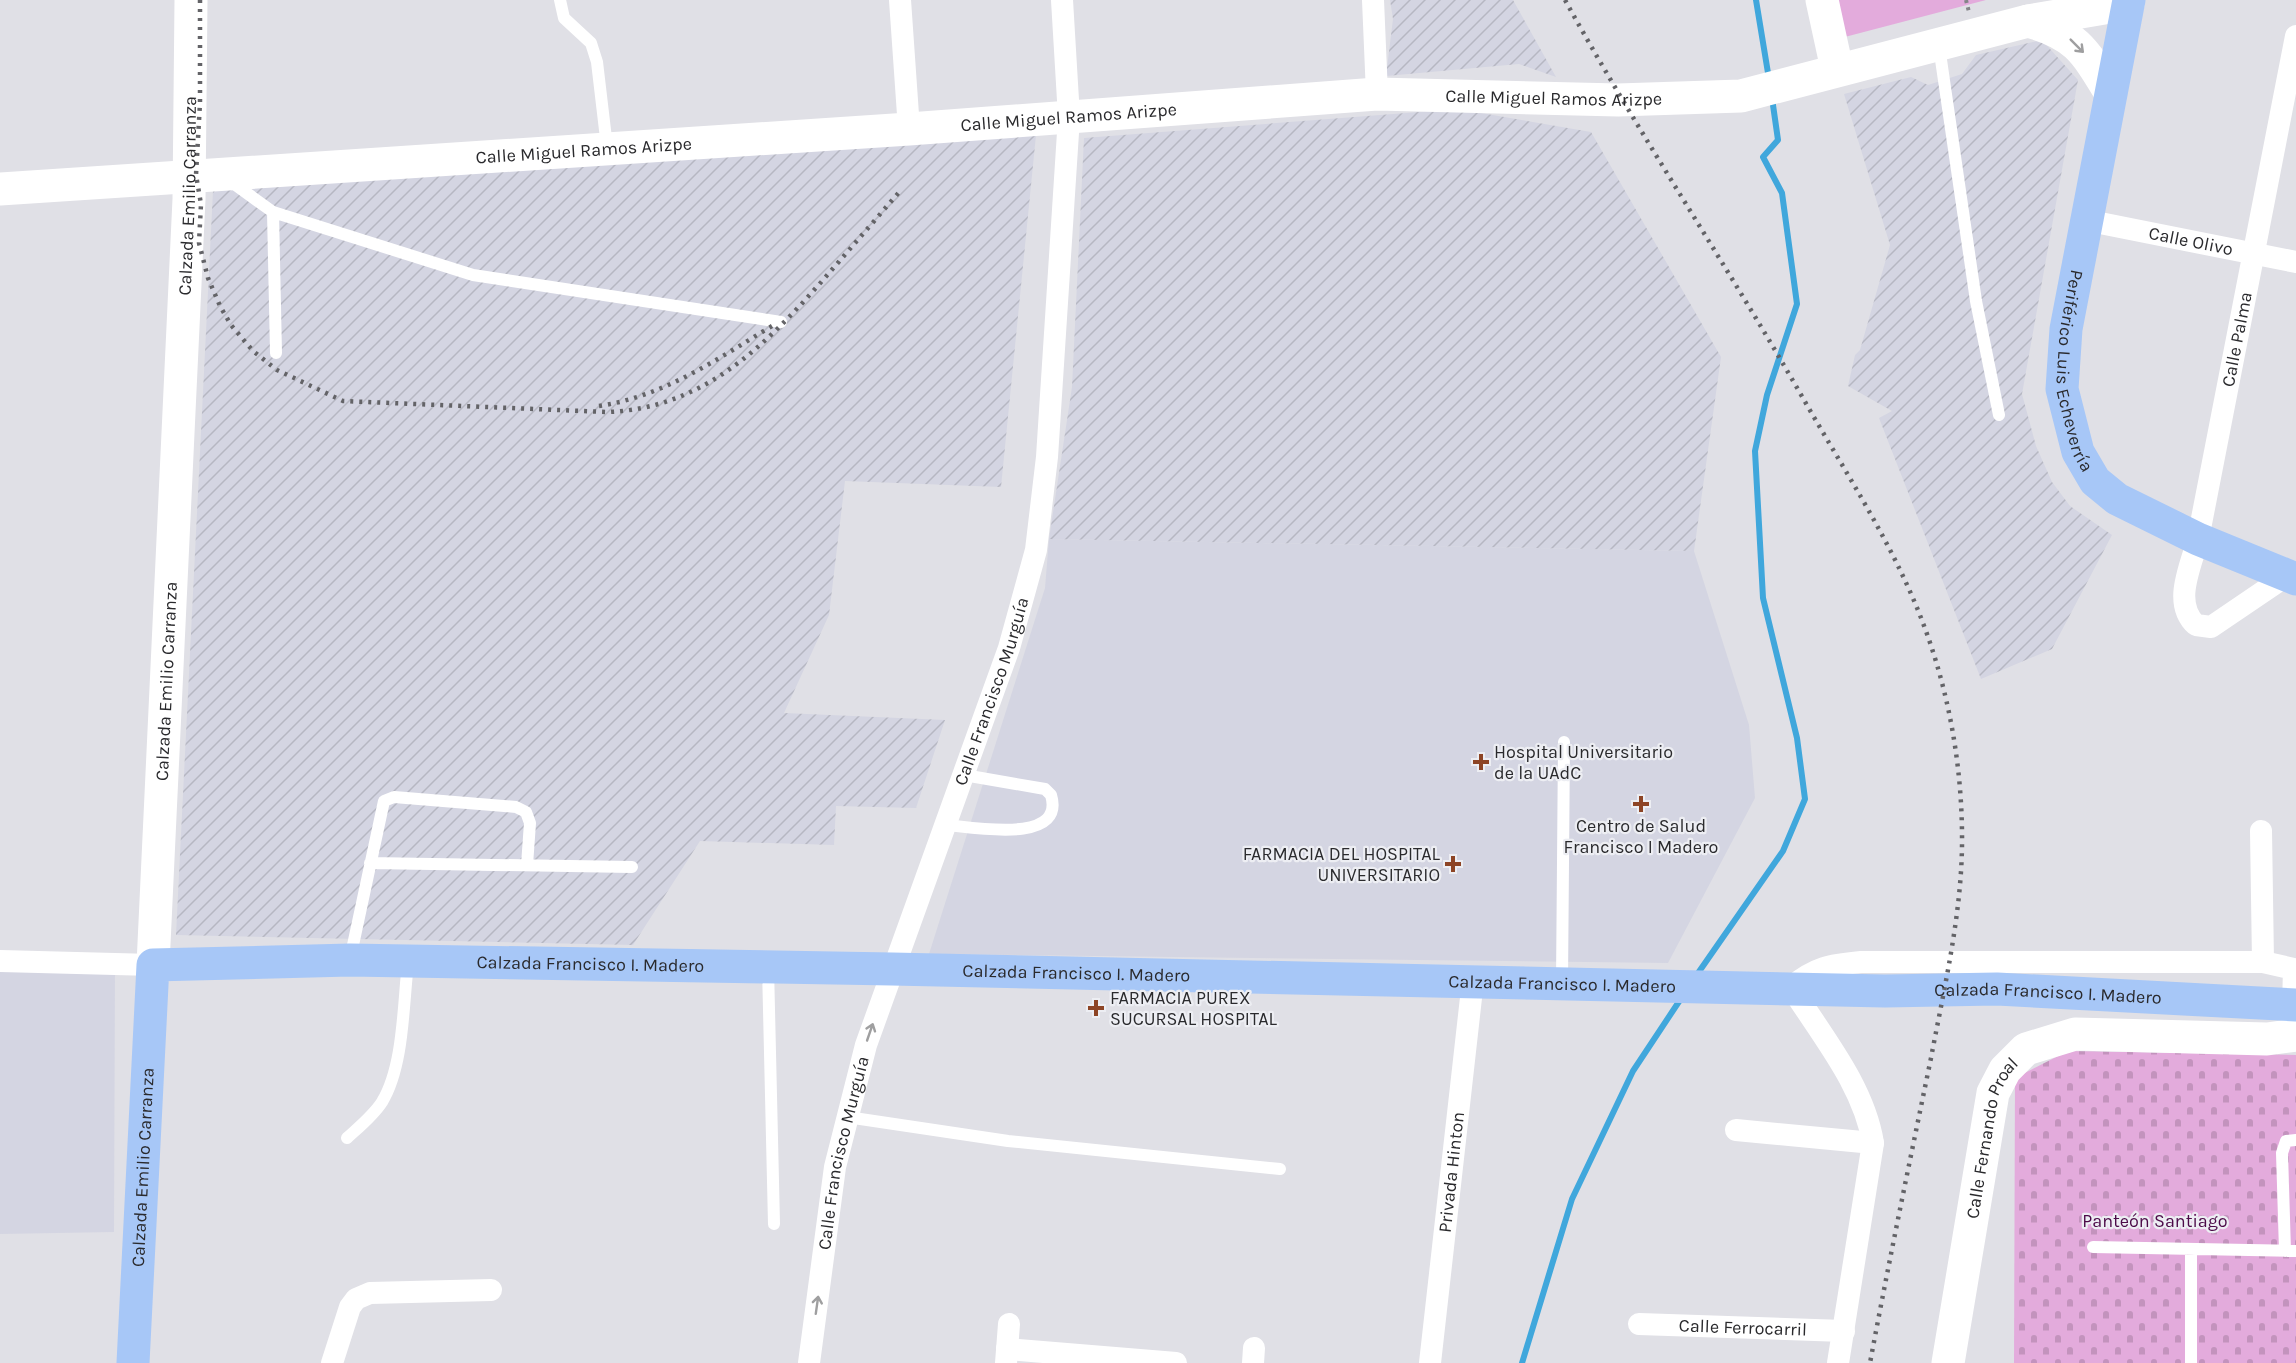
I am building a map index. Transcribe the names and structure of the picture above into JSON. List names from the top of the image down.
{
  "streets": {
    "main road": [
      "Calle Miguel Ramos Arizpe",
      "Calzada Emilio Carranza",
      "Periférico Luis Echeverría",
      "Calzada Francisco I. Madero",
      "Calle Fernando Proal"
    ],
    "street": [
      "Calle Olivo",
      "Calle Palma",
      "Calle Francisco Murguía",
      "Privada Hinton",
      "Calle Ferrocarril"
    ]
  },
  "crossings": [
    ["Calle Miguel Ramos Arizpe", "Calzada Emilio Carranza"],
    ["Calle Miguel Ramos Arizpe", "Periférico Luis Echeverría"],
    ["Calle Miguel Ramos Arizpe", "Calle Francisco Murguía"],
    ["Calzada Emilio Carranza", "Calzada Francisco I. Madero"],
    ["Calle Olivo", "Calle Palma"],
    ["Calle Olivo", "Periférico Luis Echeverría"],
    ["Calle Palma", "Periférico Luis Echeverría"],
    ["Calle Francisco Murguía", "Calzada Francisco I. Madero"],
    ["Calzada Francisco I. Madero", "Calle Fernando Proal"],
    ["Calzada Francisco I. Madero", "Privada Hinton"]
  ],
  "parks": ["Panteón Santiago"],
  "places": {
    "health": [
      "Hospital Universitario de la UAdC",
      "Centro de Salud Francisco I Madero",
      "FARMACIA DEL HOSPITAL UNIVERSITARIO",
      "FARMACIA PUREX SUCURSAL HOSPITAL"
    ]
  }
}
